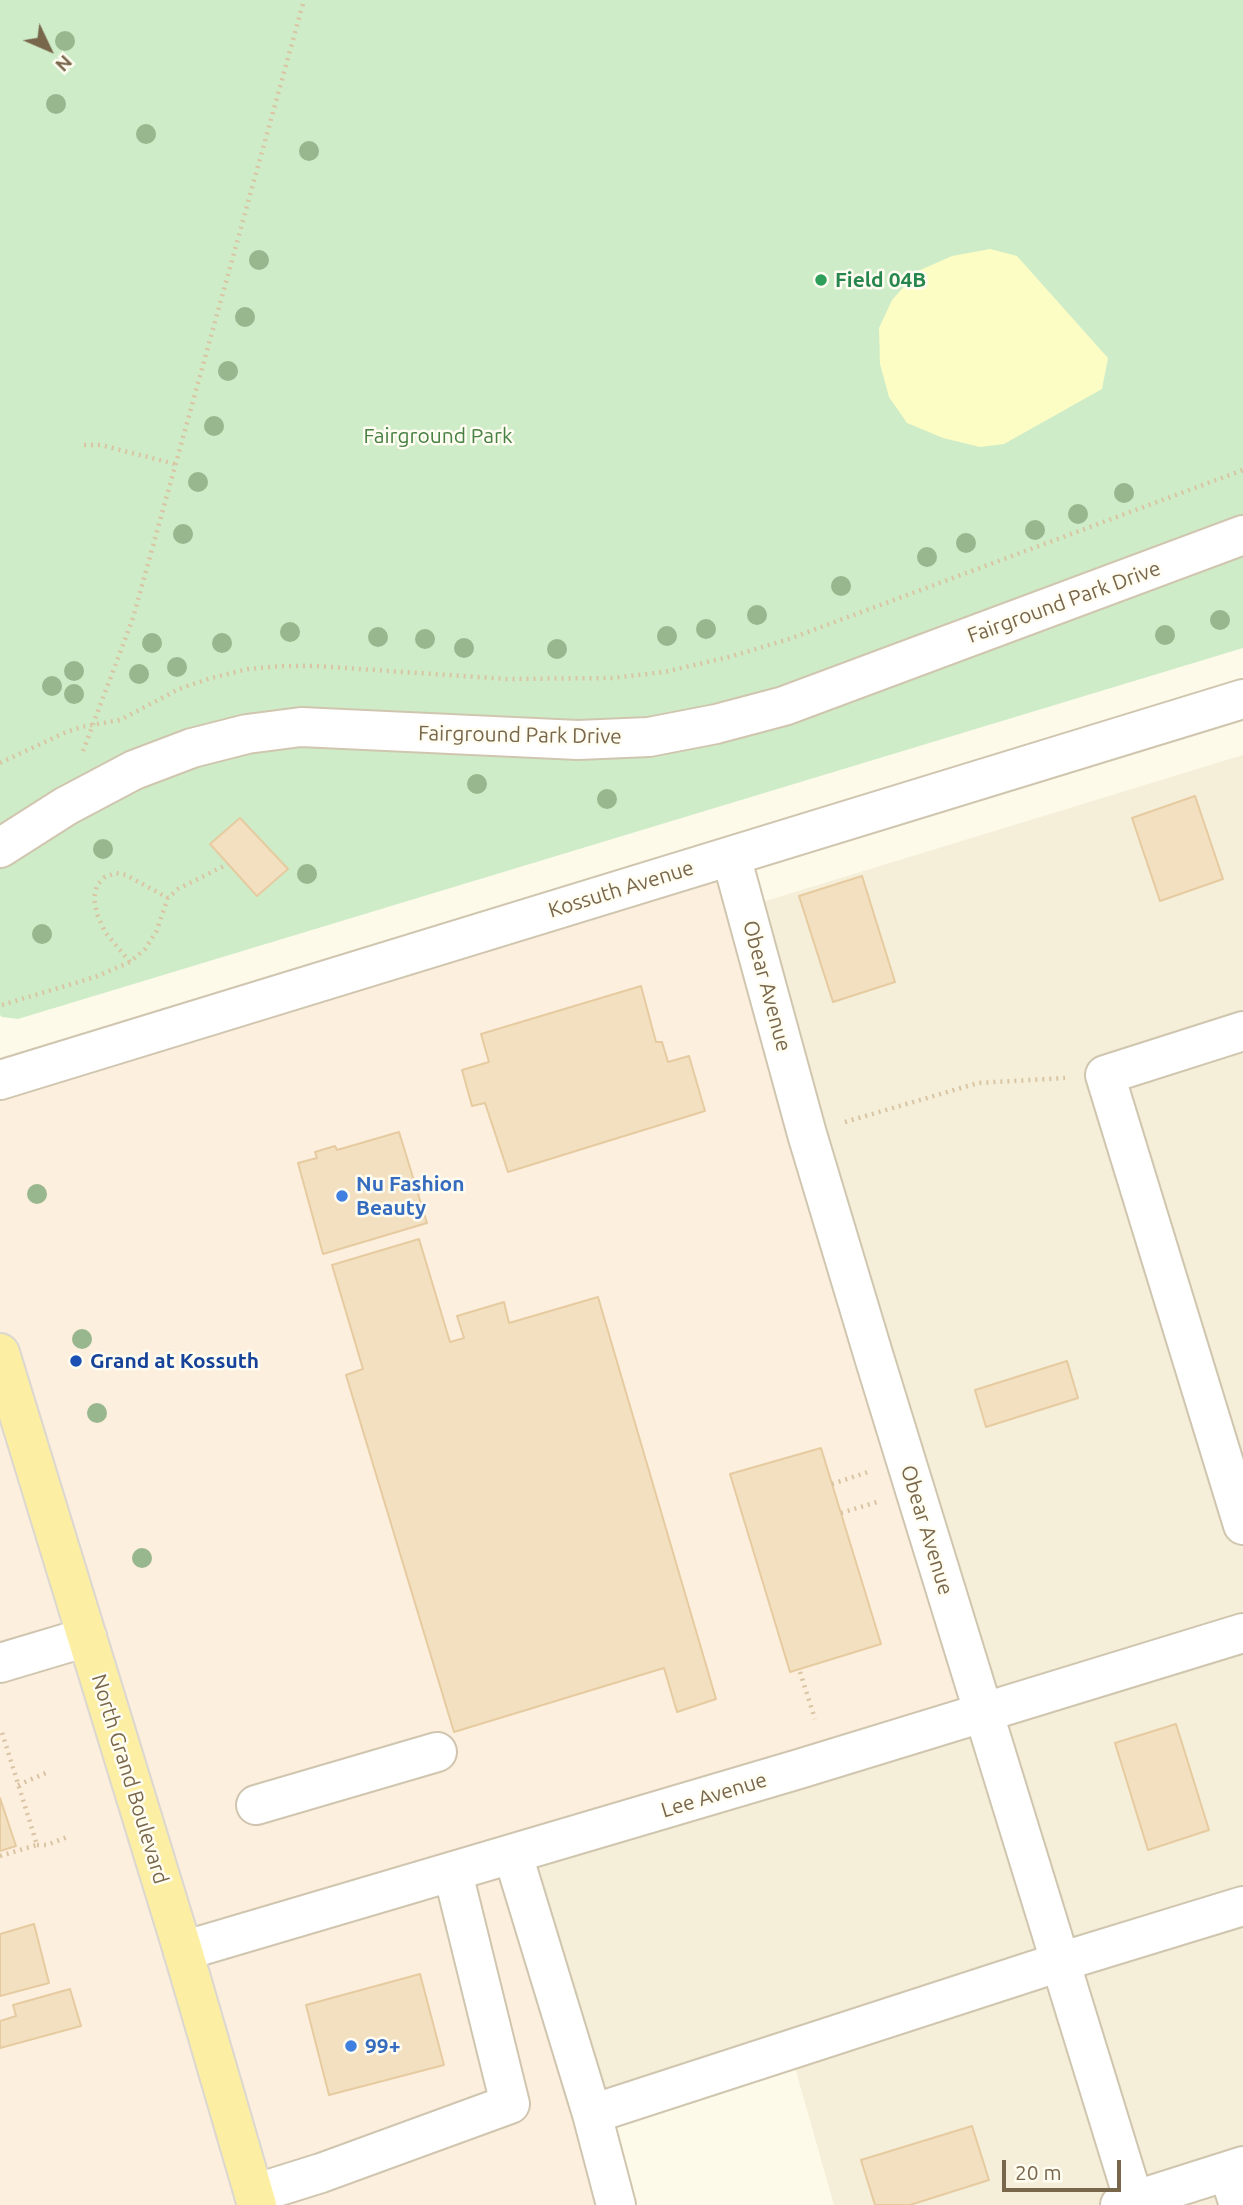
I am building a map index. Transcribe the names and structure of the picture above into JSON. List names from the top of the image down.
{
  "streets": {
    "main road": ["North Grand Boulevard"],
    "street": [
      "Fairground Park Drive",
      "Kossuth Avenue",
      "Obear Avenue",
      "Lee Avenue"
    ]
  },
  "crossings": [
    ["Kossuth Avenue", "Obear Avenue"],
    ["Obear Avenue", "Lee Avenue"],
    ["North Grand Boulevard", "Lee Avenue"]
  ],
  "parks": ["Fairground Park"],
  "places": [
    "Field 04B",
    "Nu Fashion Beauty",
    "Grand at Kossuth",
    "99+"
  ],
  "scale_bar": "20 m",
  "north": "bottom right"
}
